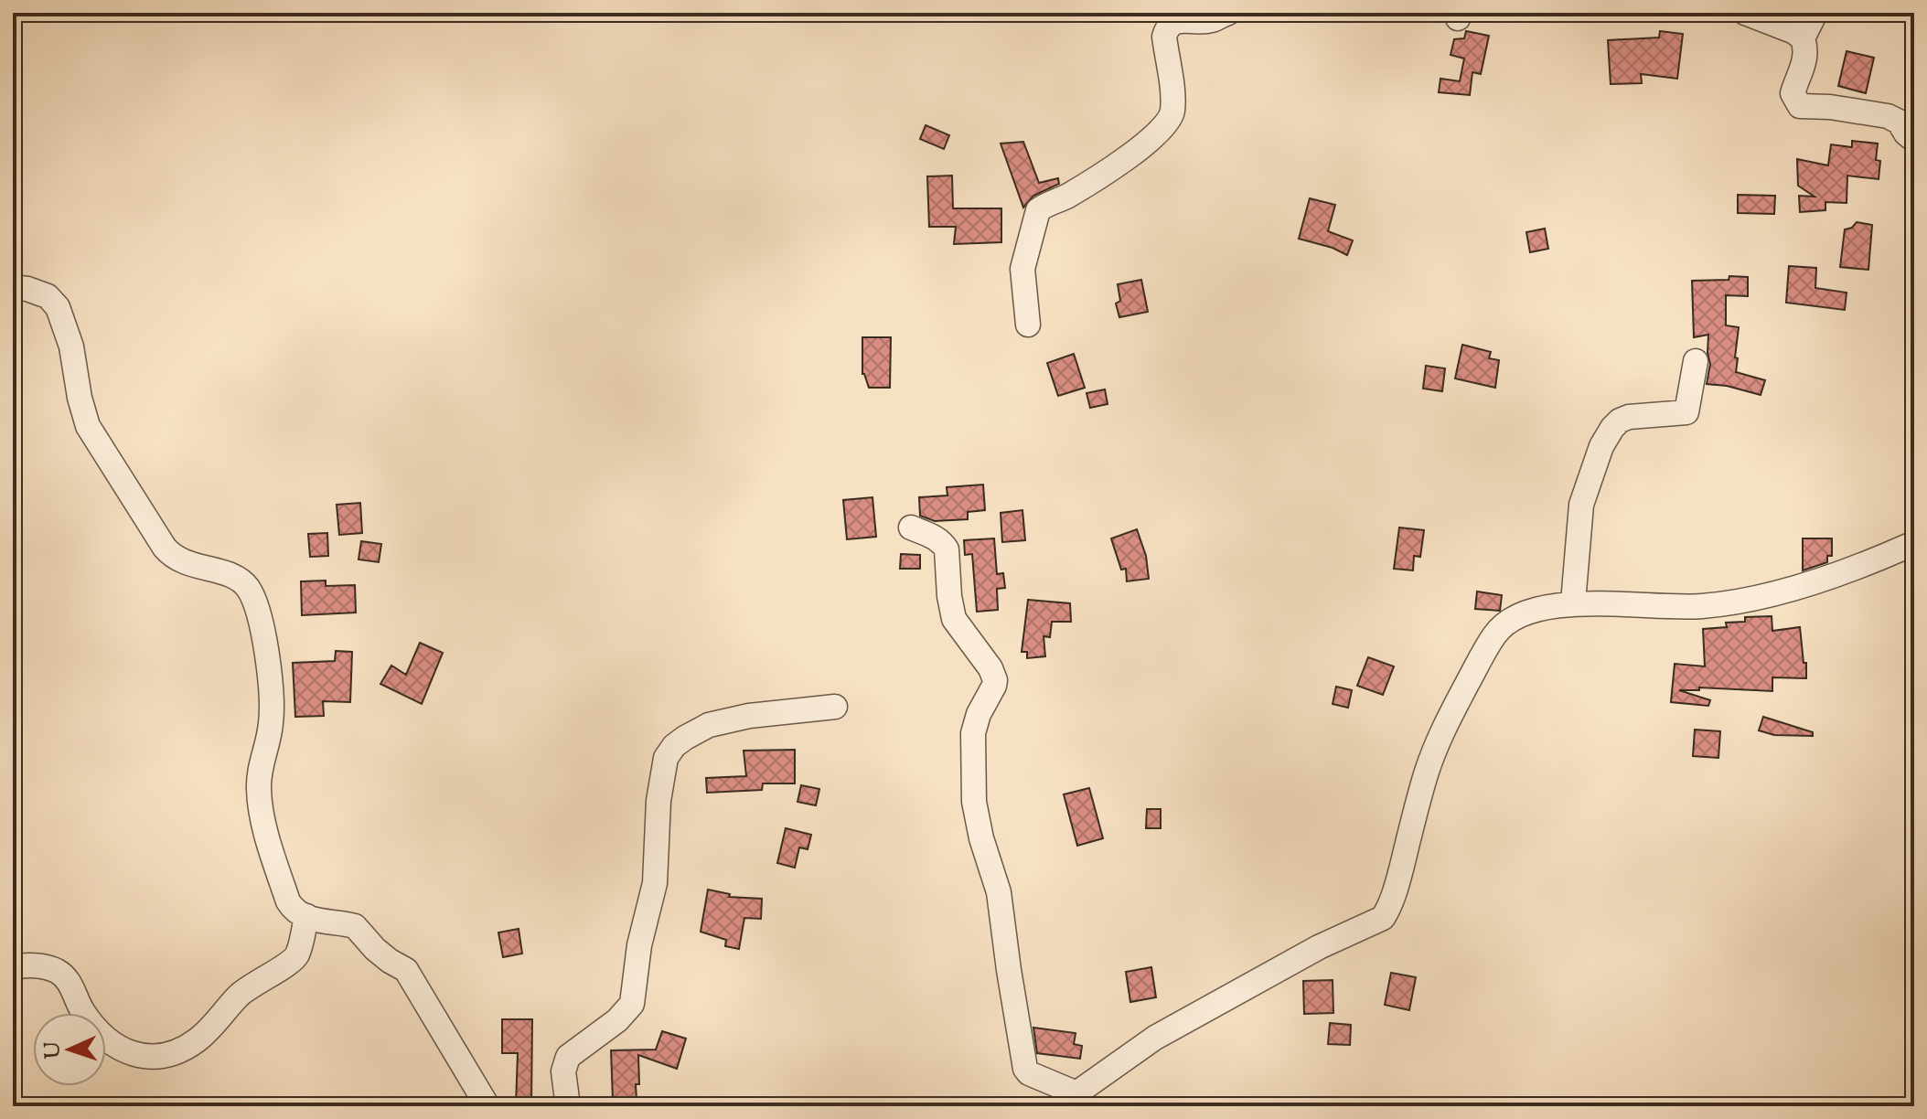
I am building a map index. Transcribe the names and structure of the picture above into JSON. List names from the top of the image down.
{
  "north": "left"
}
